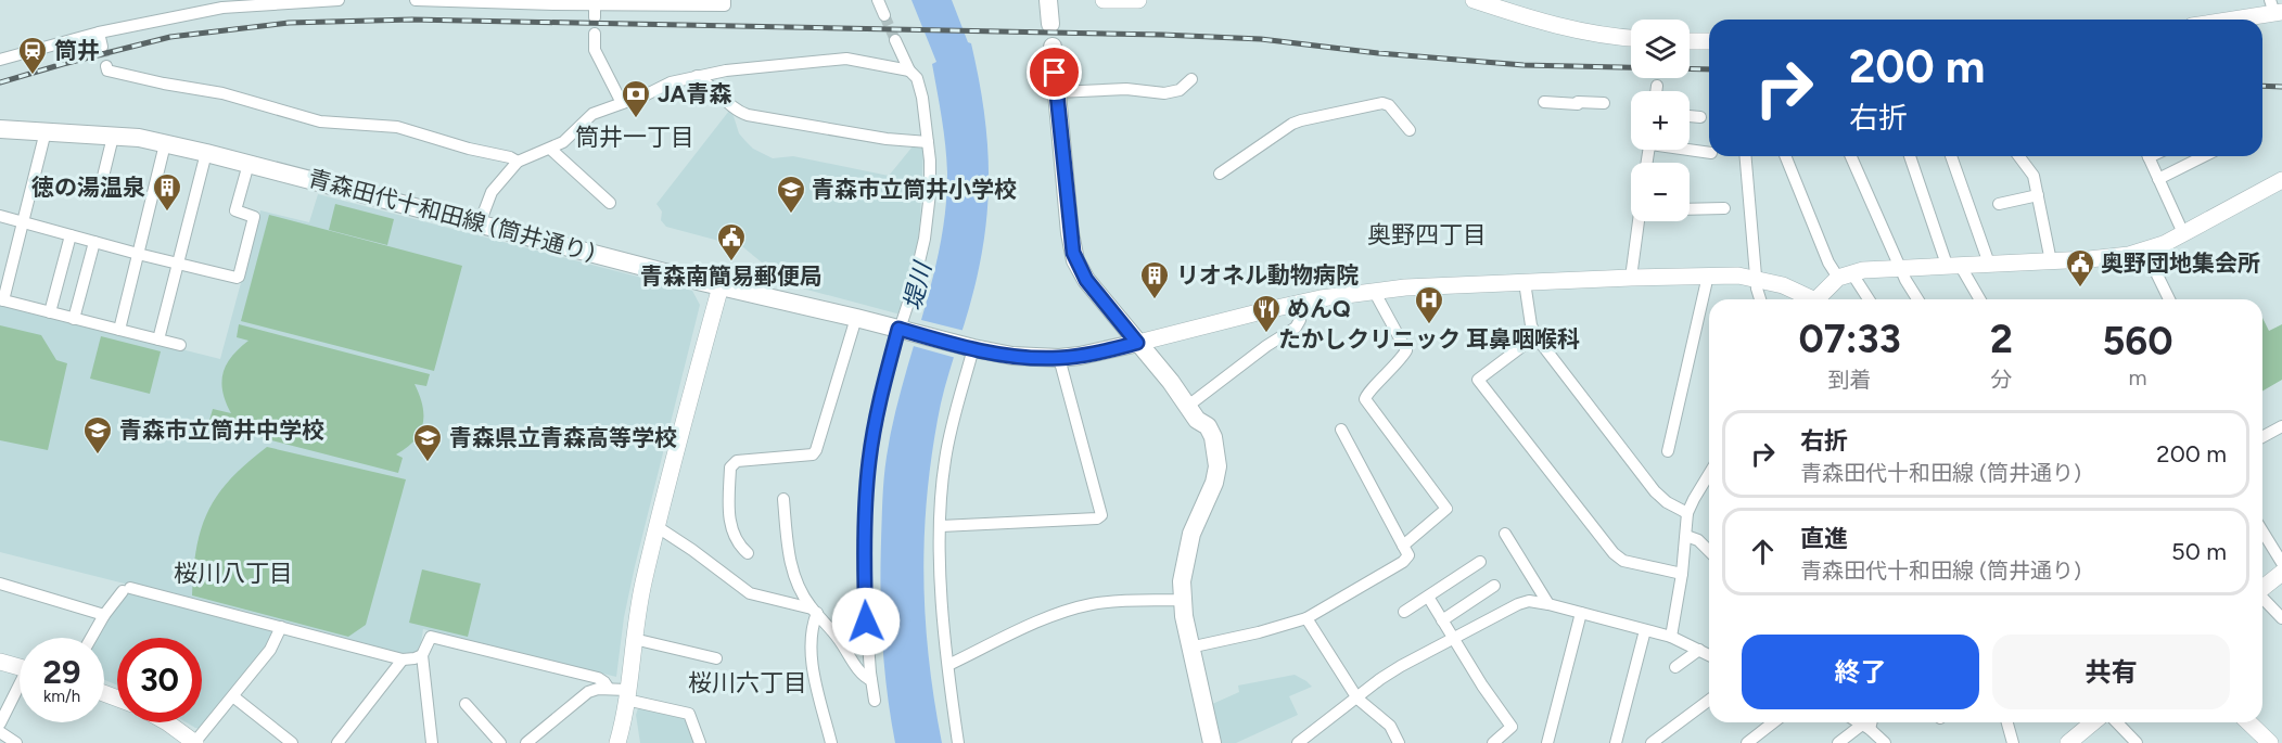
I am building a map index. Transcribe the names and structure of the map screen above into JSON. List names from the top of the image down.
{
  "streets": {
    "main road": ["青森田代十和田線 (筒井通り)"]
  },
  "districts": [
    "筒井一丁目",
    "奥野四丁目",
    "桜川八丁目",
    "桜川六丁目"
  ],
  "water": ["堤川"],
  "places": {
    "station": ["筒井"],
    "bank": ["JA青森"],
    "building": ["徳の湯温泉", "リオネル動物病院"],
    "school or university": ["青森市立筒井小学校", "青森市立筒井中学校", "青森県立青森高等学校"],
    "public building": ["青森南簡易郵便局", "奥野団地集会所"],
    "hospital": ["たかしクリニック 耳鼻咽喉科"],
    "restaurant": ["めんQ"]
  },
  "page": {
    "map_buttons": ["+", "−"],
    "turn": ["200 m", "右折"],
    "eta": [
      "07:33",
      "到着",
      "2",
      "分",
      "560",
      "m"
    ],
    "list": [
      {
        "name": "右折",
        "note": "青森田代十和田線 (筒井通り)",
        "value": "200 m"
      },
      {
        "name": "直進",
        "note": "青森田代十和田線 (筒井通り)",
        "value": "50 m"
      }
    ],
    "buttons": ["終了", "共有"],
    "speed": "29 km/h",
    "limit": "30"
  }
}
